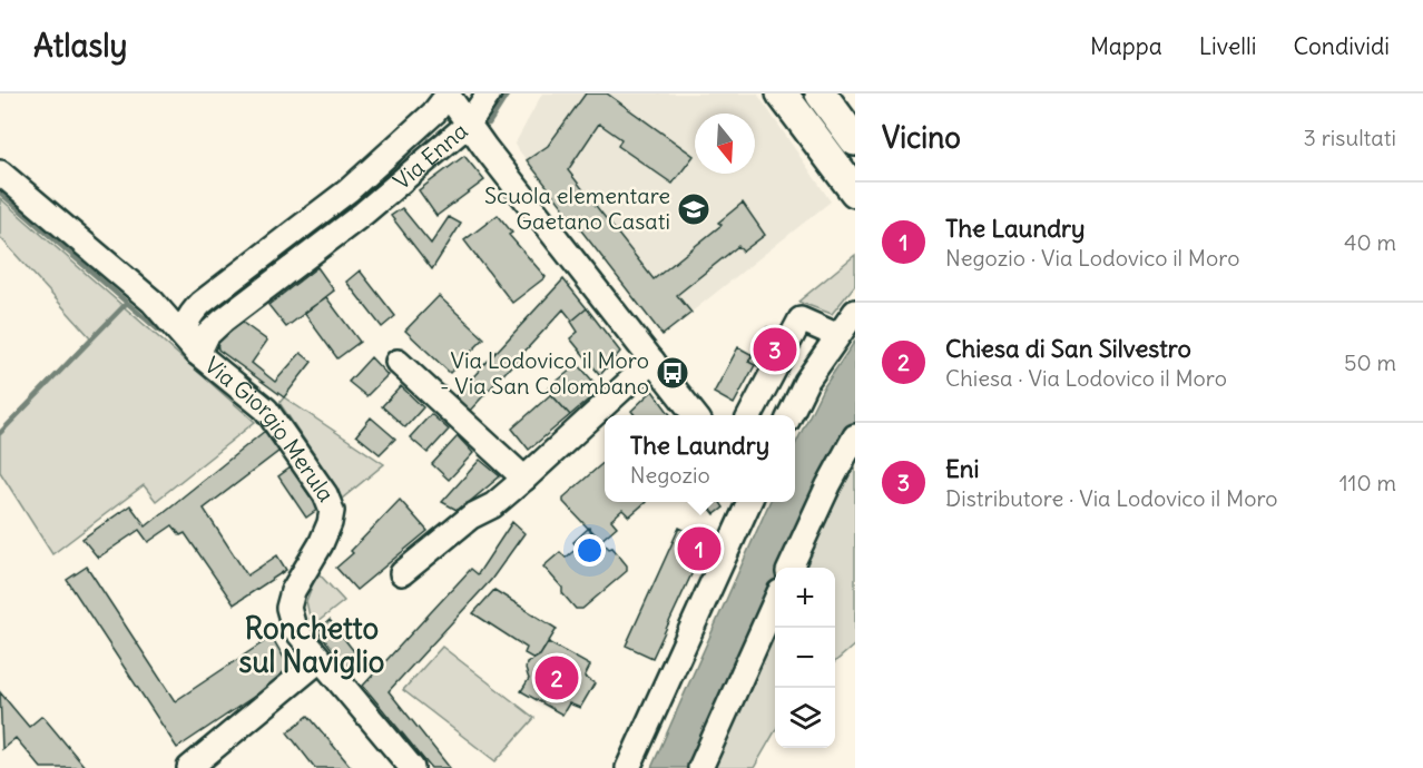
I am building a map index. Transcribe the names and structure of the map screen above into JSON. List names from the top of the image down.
{
  "streets": {
    "street": ["Via Enna", "Via Giorgio Merula"]
  },
  "crossings": [
    ["Via Enna", "Via Giorgio Merula"]
  ],
  "districts": ["Ronchetto sul Naviglio"],
  "places": {
    "school or university": ["Scuola elementare Gaetano Casati"],
    "bus stop": ["Via Lodovico il Moro - Via San Colombano"]
  },
  "north": "bottom",
  "page": {
    "header": "Atlasly",
    "nav": ["Mappa", "Livelli", "Condividi"],
    "heading": ["Vicino", "3 risultati"],
    "list": [
      {
        "mark": "1",
        "name": "The Laundry",
        "note": "Negozio · Via Lodovico il Moro",
        "value": "40 m"
      },
      {
        "mark": "2",
        "name": "Chiesa di San Silvestro",
        "note": "Chiesa · Via Lodovico il Moro",
        "value": "50 m"
      },
      {
        "mark": "3",
        "name": "Eni",
        "note": "Distributore · Via Lodovico il Moro",
        "value": "110 m"
      }
    ],
    "pins": ["3", "1", "2"],
    "popup": ["The Laundry", "Negozio"],
    "map_buttons": ["+", "−"]
  }
}
